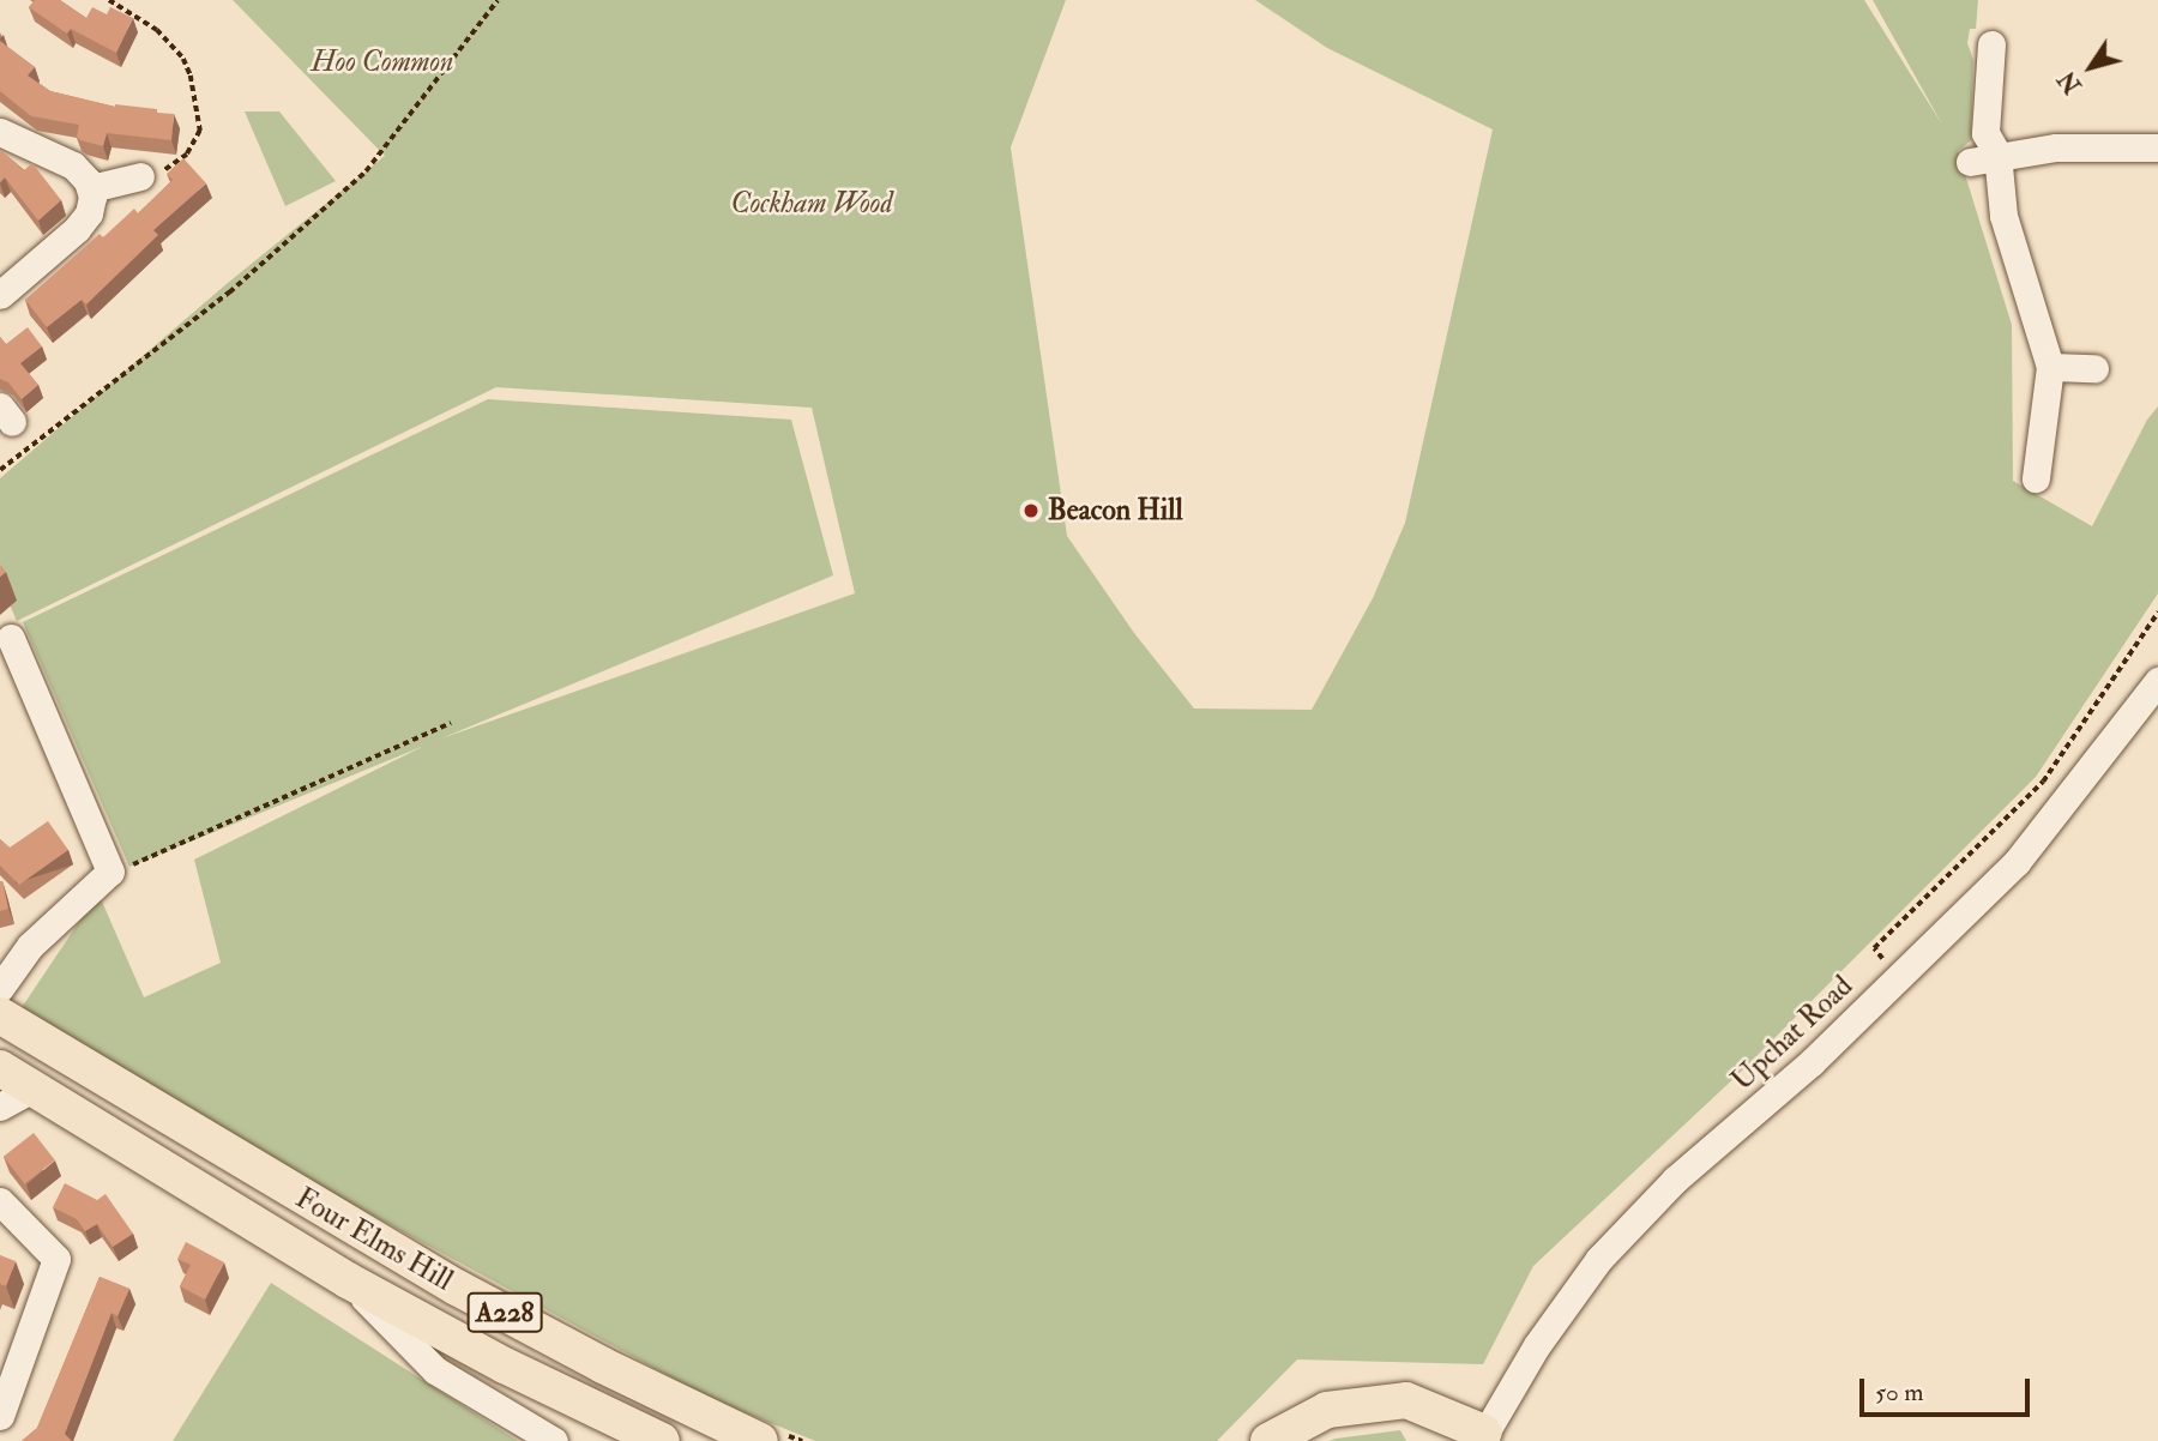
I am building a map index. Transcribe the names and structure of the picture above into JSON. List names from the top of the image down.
{
  "streets": {
    "main road": ["Four Elms Hill", "A228"],
    "street": ["Upchat Road"]
  },
  "crossings": [
    ["Four Elms Hill", "A228"]
  ],
  "parks": ["Hoo Common", "Cockham Wood"],
  "places": ["Beacon Hill"],
  "scale_bar": "50 m",
  "north": "bottom left"
}
